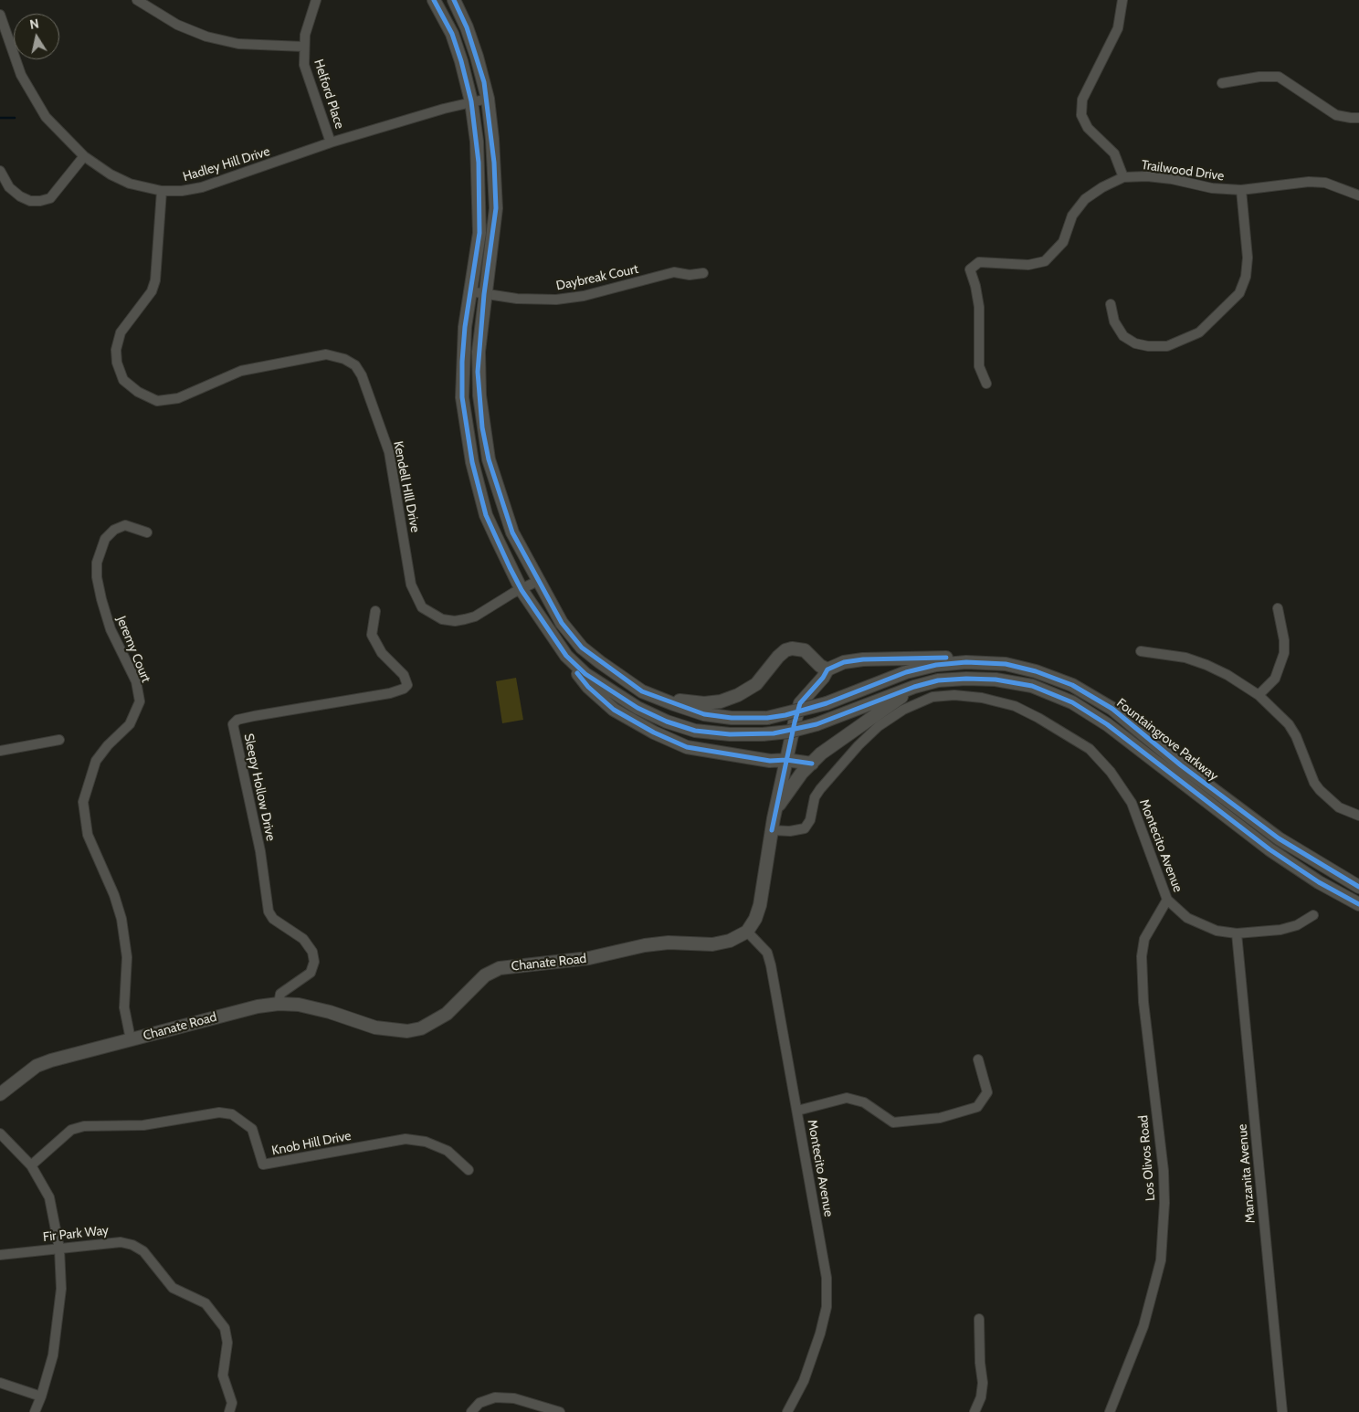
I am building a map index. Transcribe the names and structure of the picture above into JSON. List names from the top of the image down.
{
  "streets": {
    "main road": ["Fountaingrove Parkway", "Chanate Road"],
    "street": [
      "Helford Place",
      "Hadley Hill Drive",
      "Trailwood Drive",
      "Daybreak Court",
      "Kendell HIll Drive",
      "Jeremy Court",
      "Sleepy Hollow Drive",
      "Montecito Avenue",
      "Knob Hill Drive",
      "Los Olivos Road",
      "Manzanita Avenue",
      "Fir Park Way"
    ]
  },
  "crossings": [
    ["Helford Place", "Hadley Hill Drive"],
    ["Hadley Hill Drive", "Kendell HIll Drive"],
    ["Hadley Hill Drive", "Fountaingrove Parkway"],
    ["Daybreak Court", "Fountaingrove Parkway"],
    ["Kendell HIll Drive", "Fountaingrove Parkway"],
    ["Jeremy Court", "Chanate Road"],
    ["Sleepy Hollow Drive", "Chanate Road"],
    ["Montecito Avenue", "Chanate Road"],
    ["Montecito Avenue", "Los Olivos Road"],
    ["Montecito Avenue", "Manzanita Avenue"]
  ],
  "north": "top"
}
